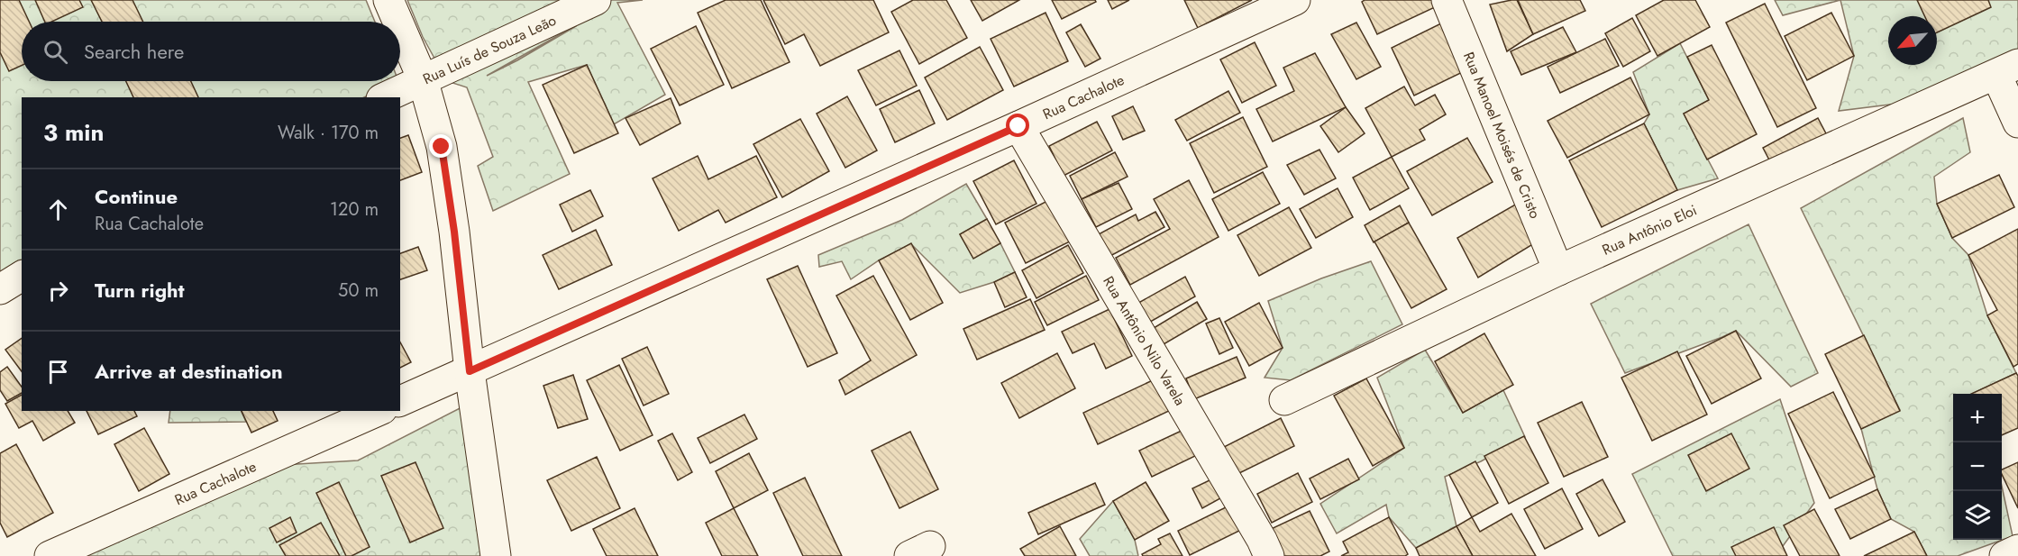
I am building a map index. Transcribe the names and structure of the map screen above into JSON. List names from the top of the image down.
{
  "streets": {
    "street": [
      "Rua Luís de Souza Leão",
      "Rua Cachalote",
      "Rua Manoel Moisés de Cristo",
      "Rua Antônio Eloi",
      "Rua Antônio Nilo Varela"
    ]
  },
  "crossings": [
    ["Rua Cachalote", "Rua Antônio Nilo Varela"],
    ["Rua Manoel Moisés de Cristo", "Rua Antônio Eloi"]
  ],
  "north": "bottom left",
  "page": {
    "search": "Search here",
    "heading": ["3 min", "Walk · 170 m"],
    "list": [
      ["Continue", "Rua Cachalote", "120 m"],
      ["Turn right", "50 m"],
      "Arrive at destination"
    ],
    "map_buttons": ["+", "−"]
  }
}
